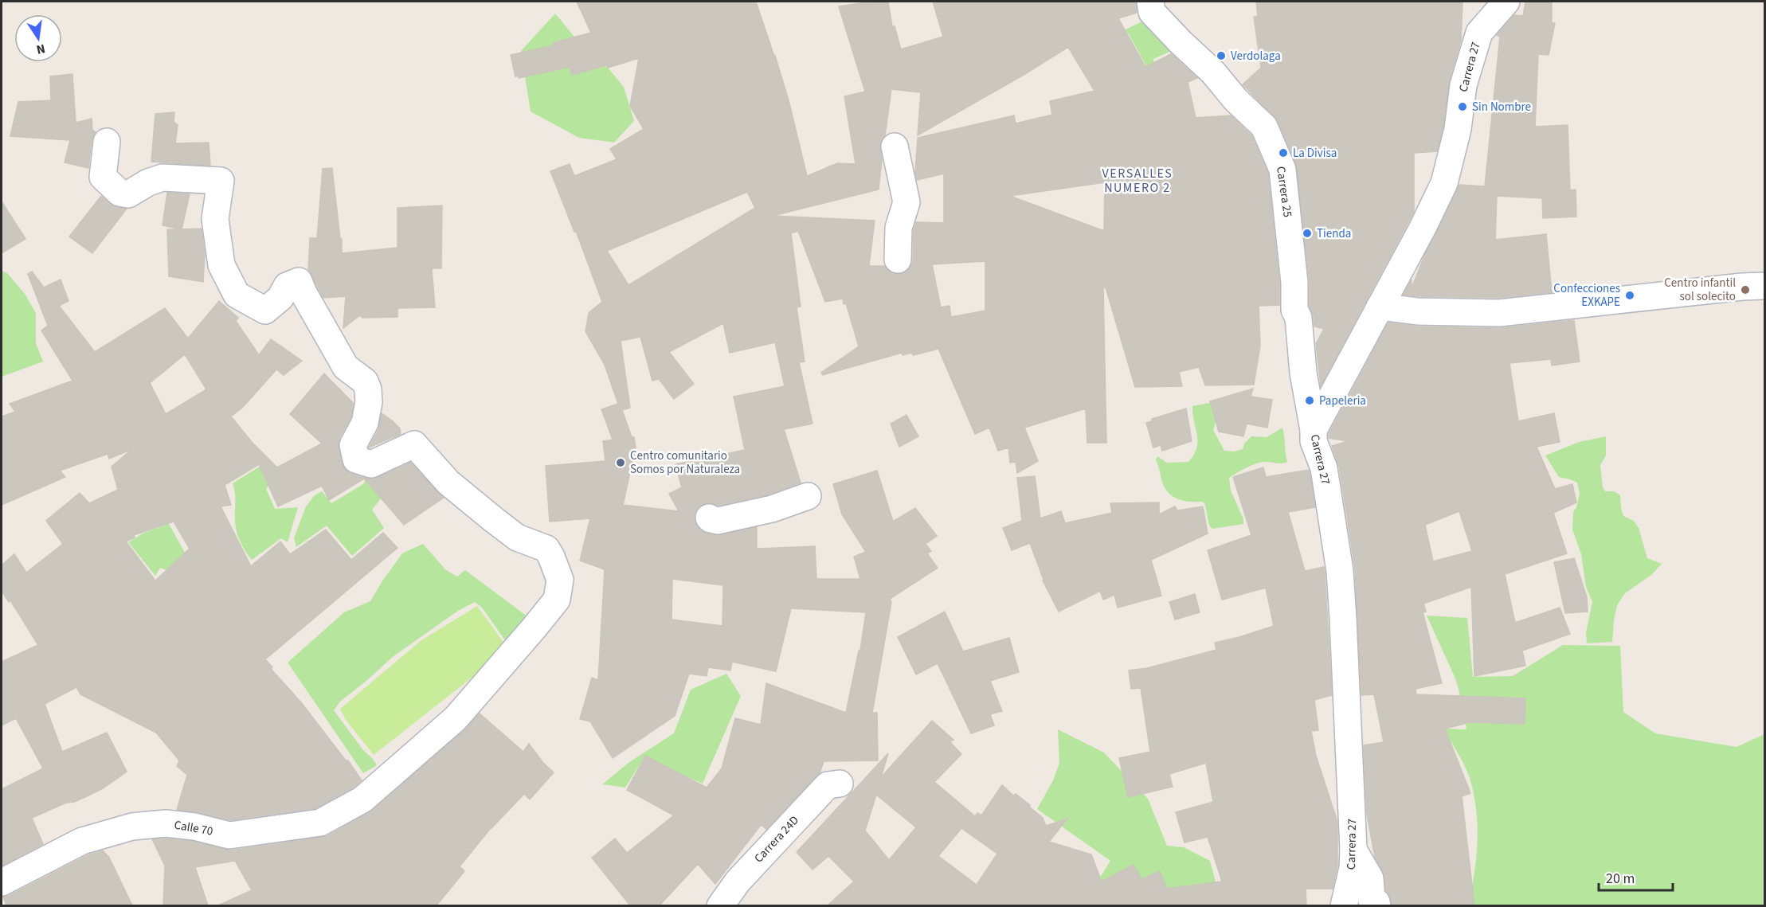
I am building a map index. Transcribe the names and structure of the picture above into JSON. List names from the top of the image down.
{
  "streets": {
    "street": [
      "Carrera 27",
      "Carrera 25",
      "Calle 70",
      "Carrera 24D"
    ]
  },
  "crossings": [
    ["Carrera 27", "Carrera 25"]
  ],
  "districts": ["VERSALLES NUMERO 2"],
  "places": [
    "Verdolaga",
    "Sin Nombre",
    "La Divisa",
    "Tienda",
    "Centro infantil sol solecito",
    "Confecciones EXKAPE",
    "Papeleria",
    "Centro comunitario Somos por Naturaleza"
  ],
  "scale_bar": "20 m",
  "north": "bottom"
}
